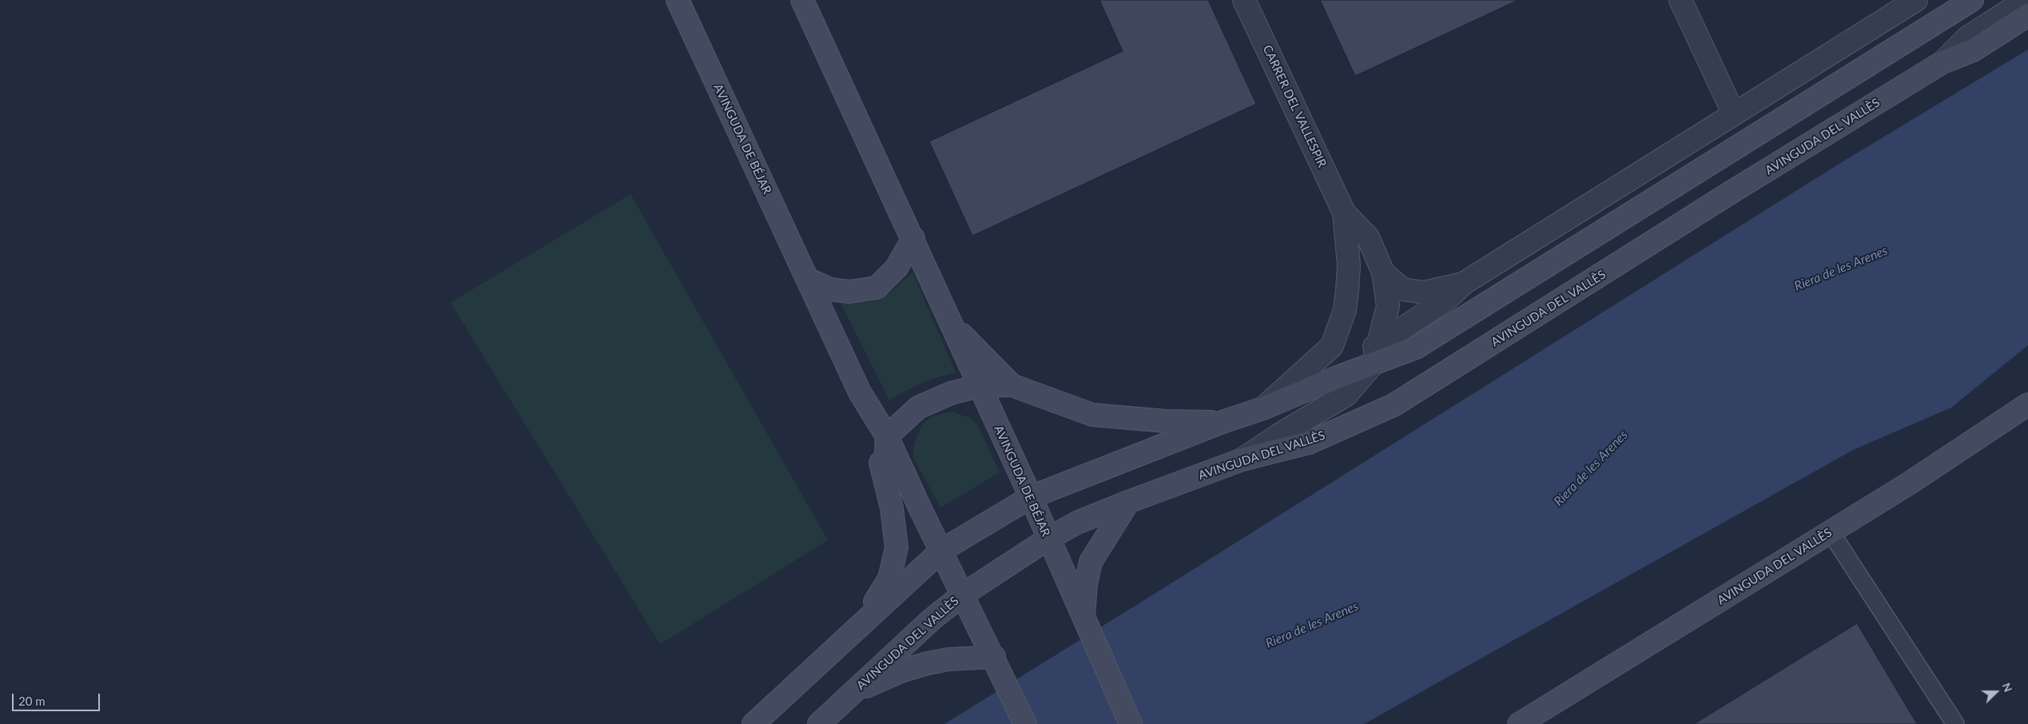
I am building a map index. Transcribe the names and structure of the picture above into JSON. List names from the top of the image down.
{
  "streets": {
    "main road": ["AVINGUDA DEL VALLÈS", "AVINGUDA DE BÉJAR"],
    "street": ["CARRER DEL VALLESPIR"]
  },
  "crossings": [
    ["AVINGUDA DEL VALLÈS", "AVINGUDA DE BÉJAR"]
  ],
  "water": ["Riera de les Arenes"],
  "scale_bar": "20 m",
  "north": "right"
}
